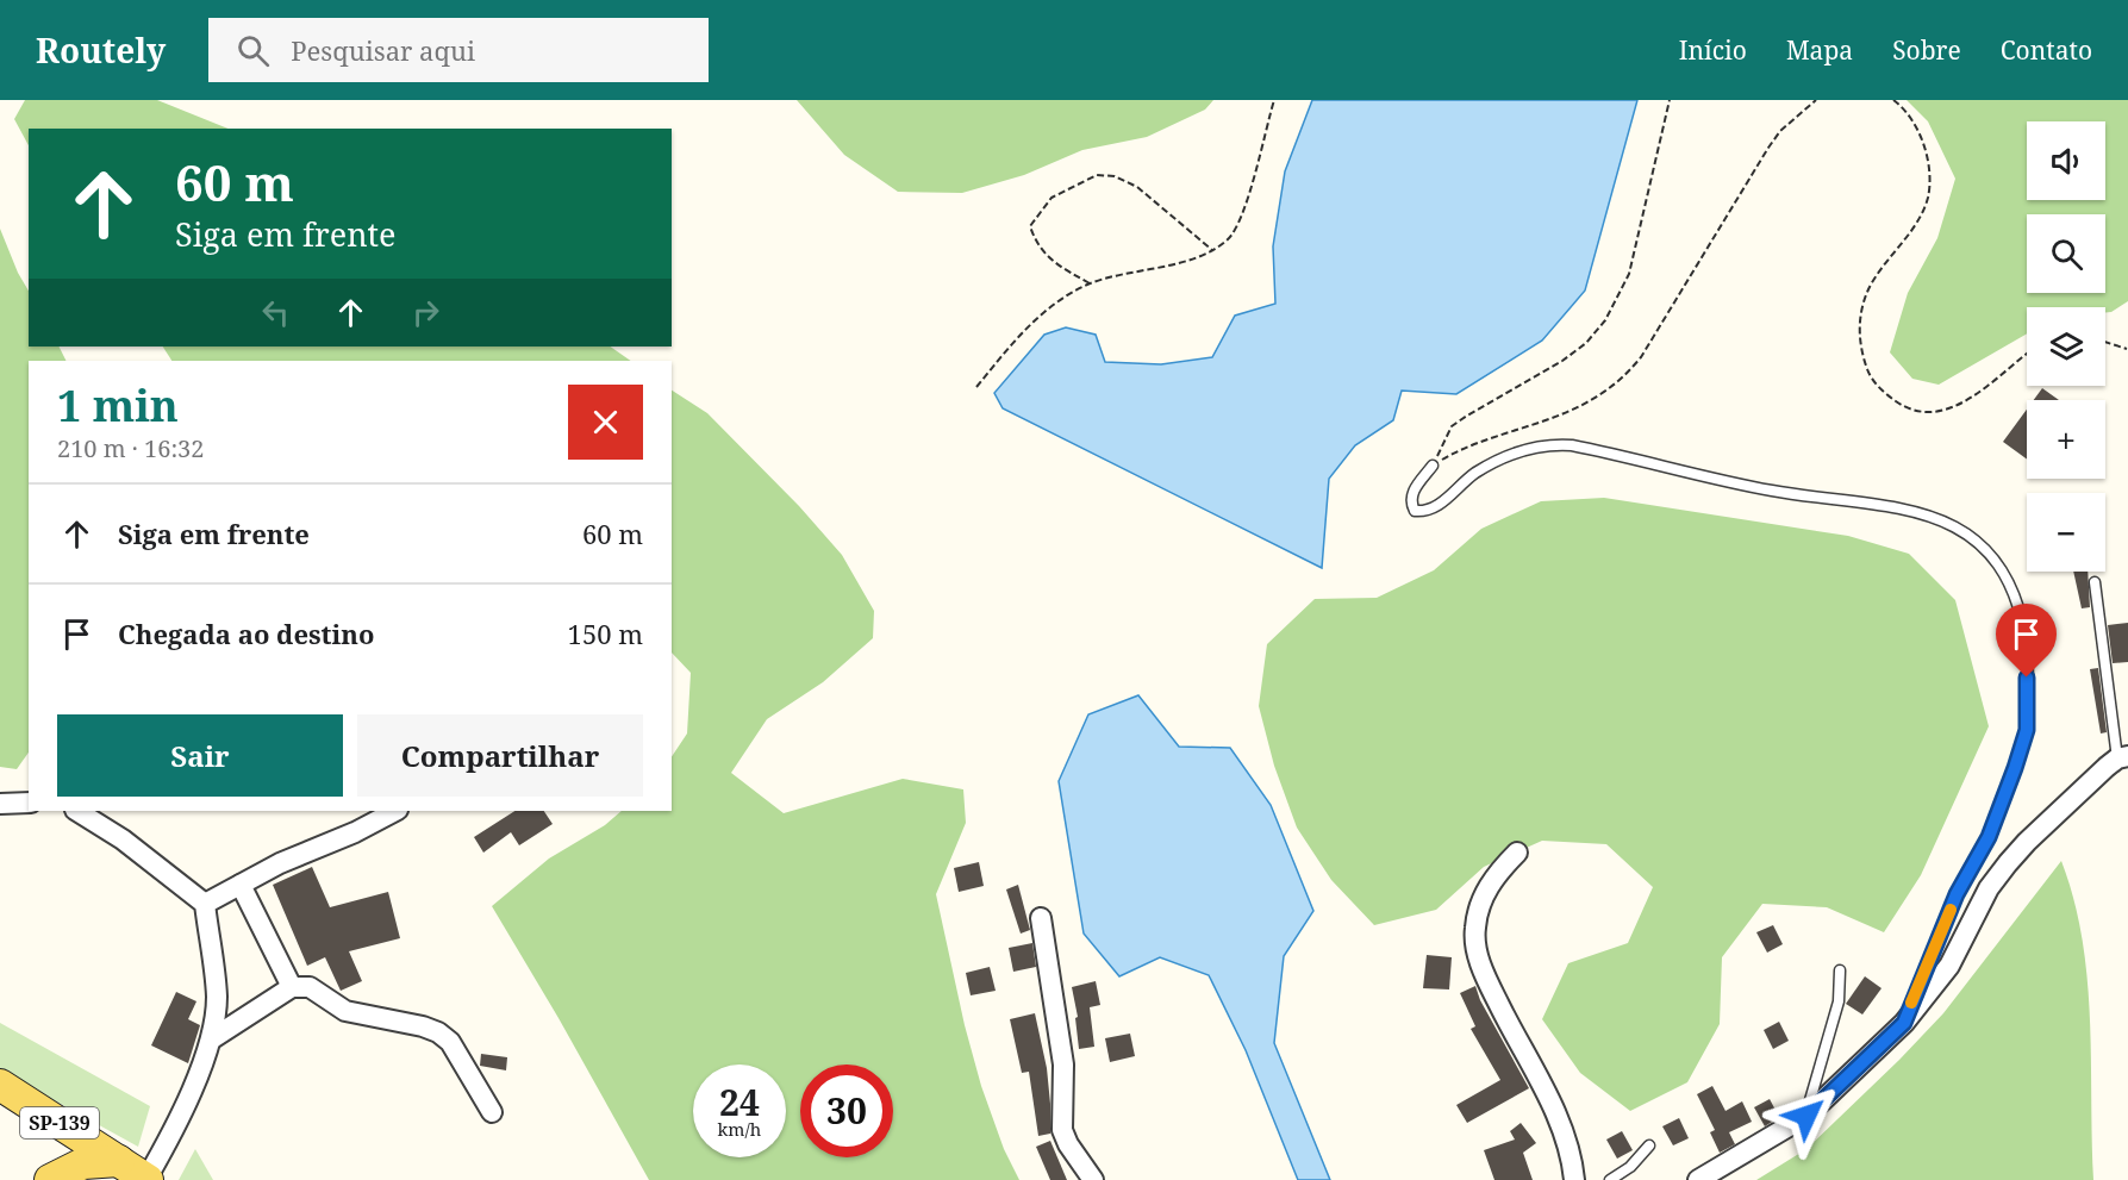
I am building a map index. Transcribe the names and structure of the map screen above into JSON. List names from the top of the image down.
{
  "streets": {
    "main road": ["SP-139"]
  },
  "page": {
    "header": "Routely",
    "search": "Pesquisar aqui",
    "nav": [
      "Início",
      "Mapa",
      "Sobre",
      "Contato"
    ],
    "map_buttons": ["+", "−"],
    "turn": ["60 m", "Siga em frente"],
    "heading": ["1 min", "210 m · 16:32"],
    "list": [
      {
        "name": "Siga em frente",
        "value": "60 m"
      },
      {
        "name": "Chegada ao destino",
        "value": "150 m"
      }
    ],
    "buttons": ["Sair", "Compartilhar"],
    "speed": "24 km/h",
    "limit": "30"
  }
}
